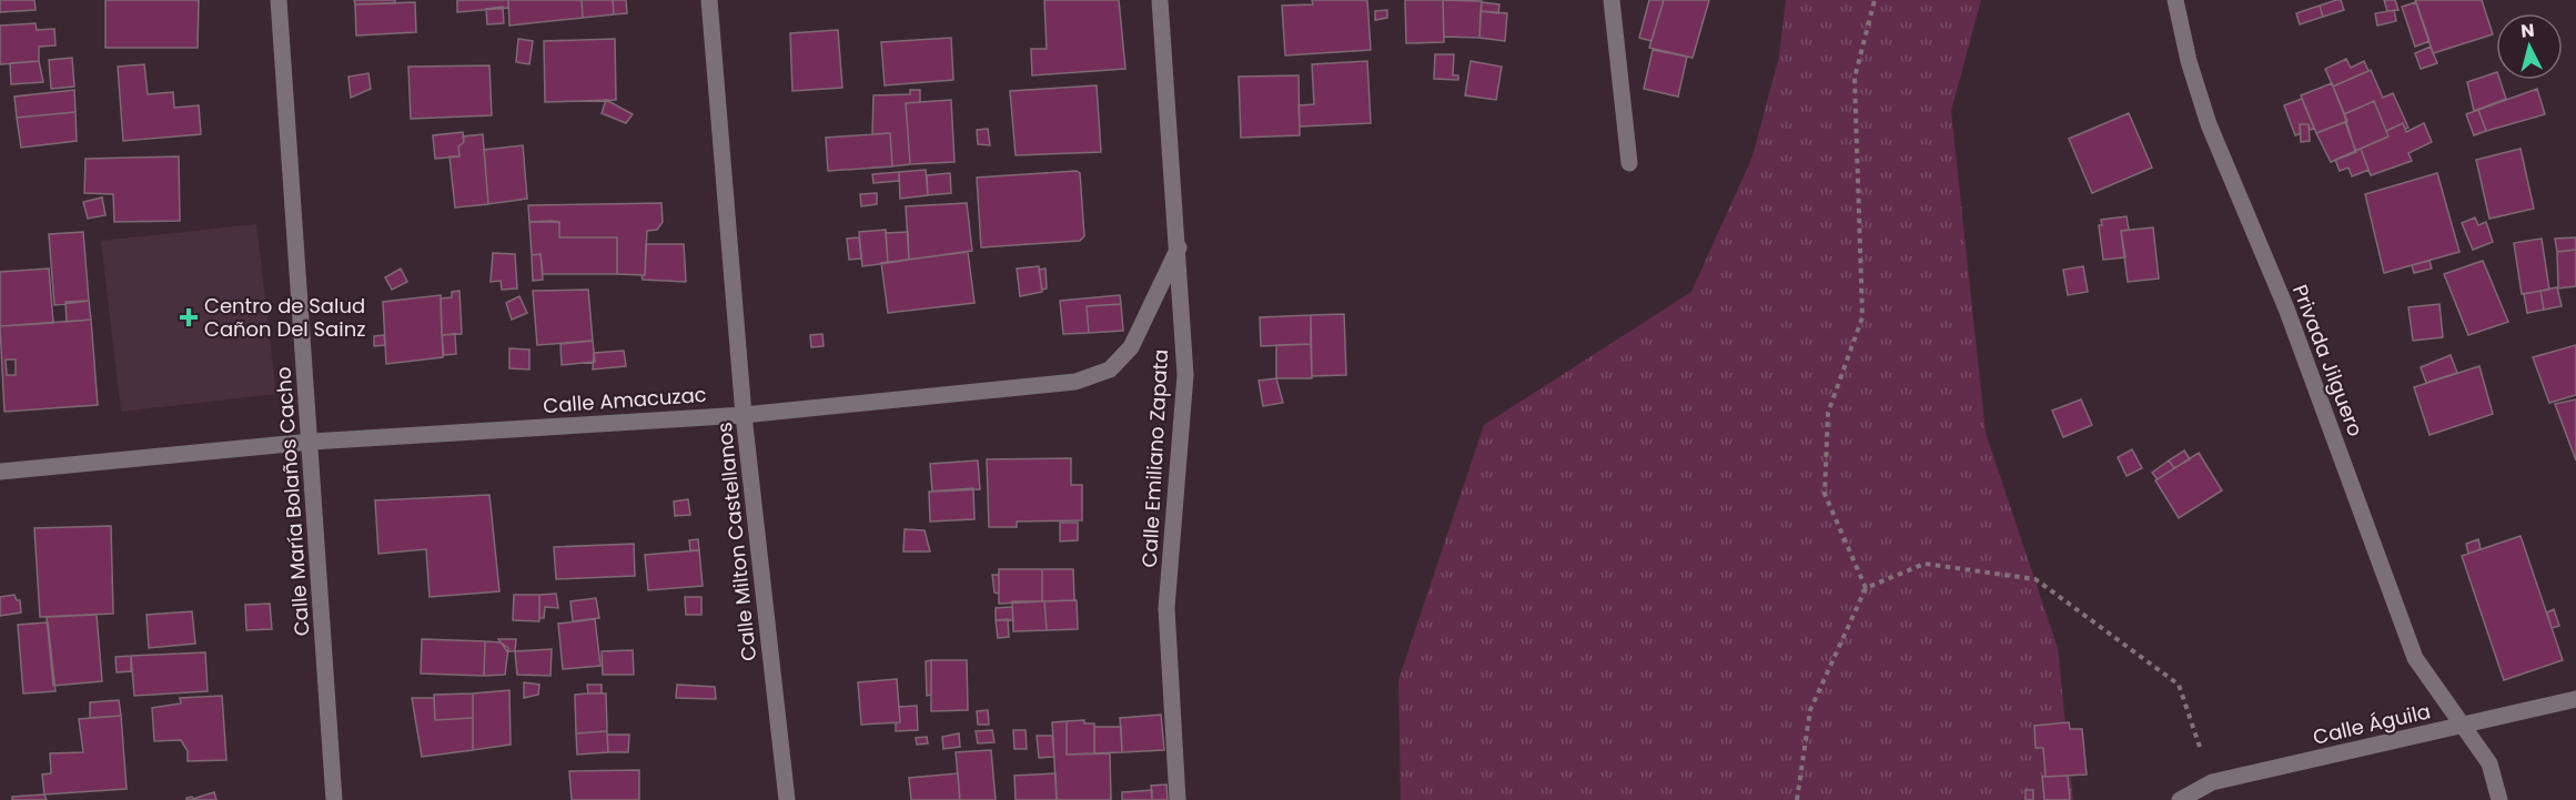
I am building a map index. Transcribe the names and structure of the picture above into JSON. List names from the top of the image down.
{
  "streets": {
    "street": [
      "Privada Jilguero",
      "Calle Amacuzac",
      "Calle Emiliano Zapata",
      "Calle María Bolaños Cacho",
      "Calle Milton Castellanos",
      "Calle Águila"
    ]
  },
  "crossings": [
    ["Privada Jilguero", "Calle Águila"],
    ["Calle Amacuzac", "Calle Emiliano Zapata"],
    ["Calle Amacuzac", "Calle María Bolaños Cacho"],
    ["Calle Amacuzac", "Calle Milton Castellanos"]
  ],
  "places": {
    "health": ["Centro de Salud Cañon Del Sainz"]
  },
  "north": "top"
}
